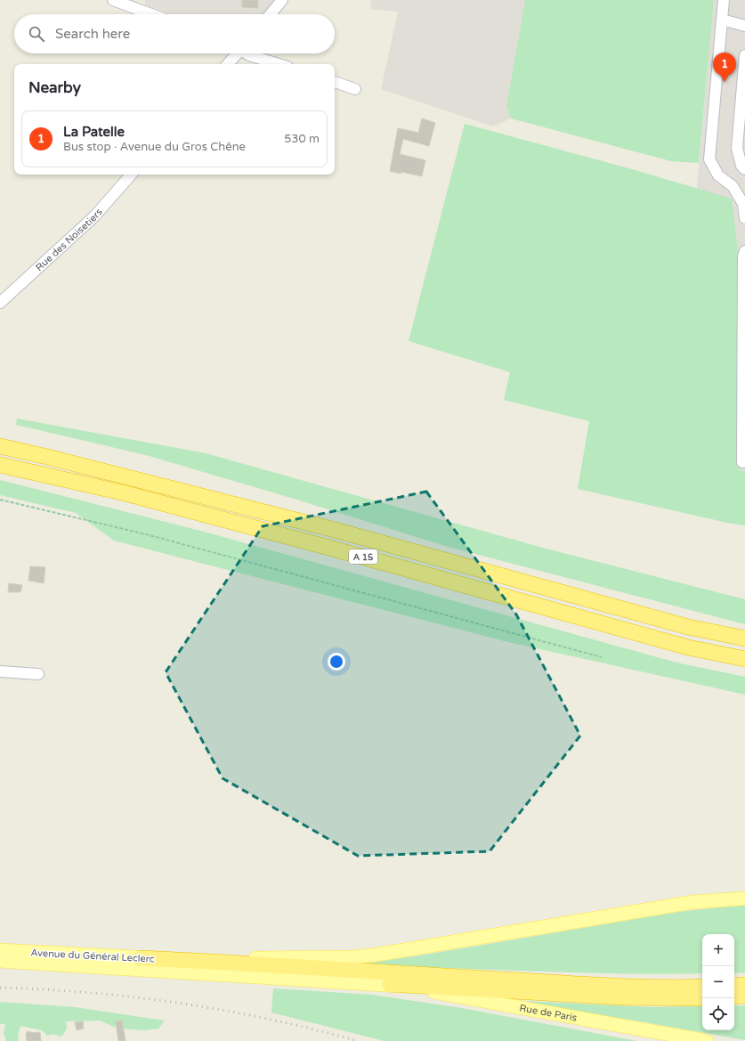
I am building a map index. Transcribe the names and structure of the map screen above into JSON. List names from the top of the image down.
{
  "streets": {
    "highway": ["A 15"],
    "main road": ["Avenue du Général Leclerc", "Rue de Paris"],
    "street": ["Rue des Noisetiers"]
  },
  "crossings": [
    ["Avenue du Général Leclerc", "Rue de Paris"]
  ],
  "page": {
    "search": "Search here",
    "pins": "1",
    "heading": "Nearby",
    "list": [
      {
        "mark": "1",
        "name": "La Patelle",
        "note": "Bus stop · Avenue du Gros Chêne",
        "value": "530 m"
      }
    ],
    "map_buttons": ["+", "−"]
  }
}
